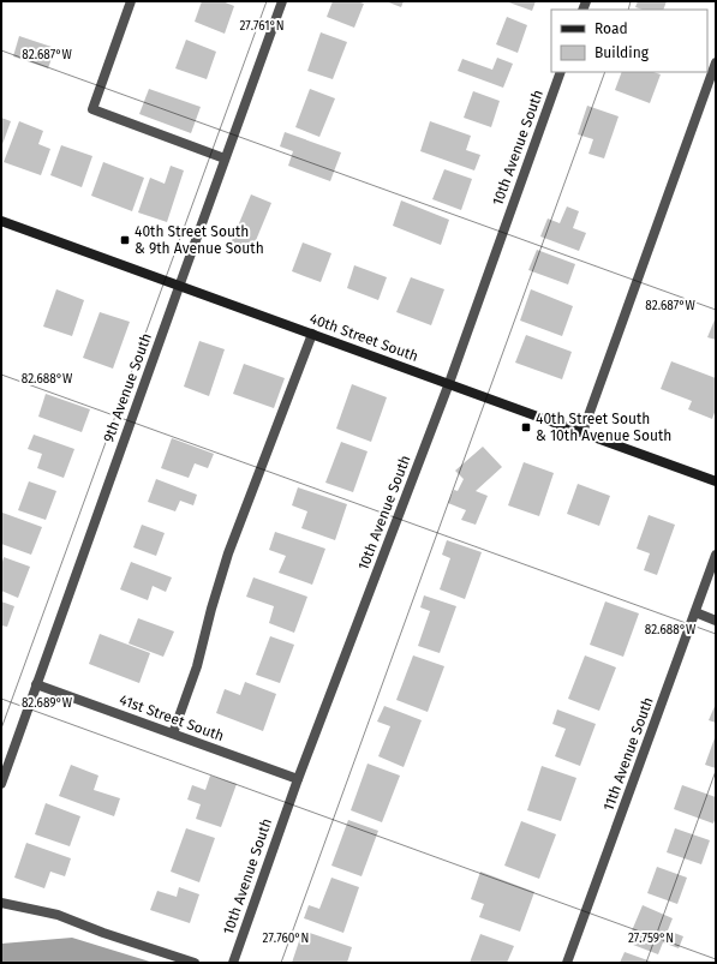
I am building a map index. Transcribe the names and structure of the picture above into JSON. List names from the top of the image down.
{
  "streets": {
    "street": [
      "10th Avenue South",
      "40th Street South",
      "9th Avenue South",
      "41st Street South",
      "11th Avenue South"
    ]
  },
  "crossings": [
    ["10th Avenue South", "40th Street South"],
    ["10th Avenue South", "41st Street South"],
    ["40th Street South", "9th Avenue South"],
    ["9th Avenue South", "41st Street South"]
  ],
  "places": {
    "transit": ["40th Street South & 9th Avenue South", "40th Street South & 10th Avenue South"]
  },
  "legend": ["Road", "Building"],
  "coordinates": [
    "27.761°N",
    "82.687°W",
    "82.688°W",
    "82.689°W",
    "27.760°N",
    "27.759°N"
  ]
}
